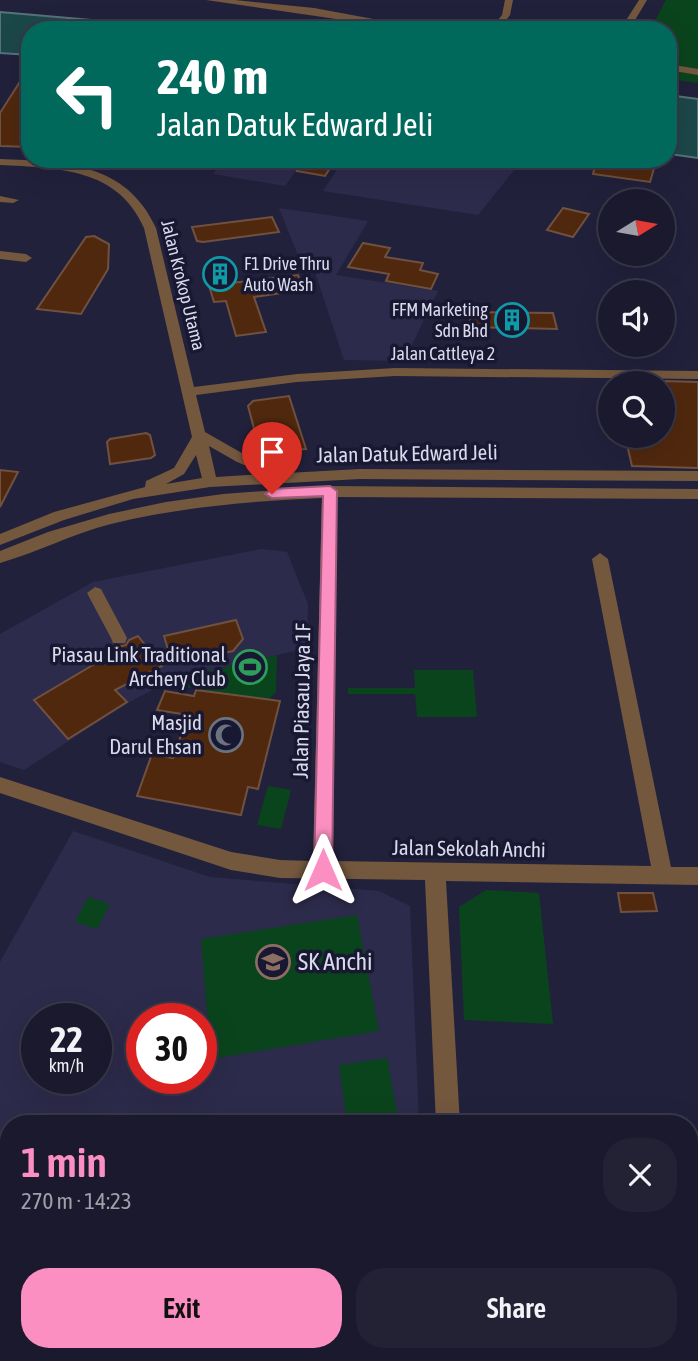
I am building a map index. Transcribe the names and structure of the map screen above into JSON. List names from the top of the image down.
{
  "streets": {
    "street": [
      "Jalan Krokop Utama",
      "Jalan Cattleya 2",
      "Jalan Datuk Edward Jeli",
      "Jalan Piasau Jaya 1F",
      "Jalan Sekolah Anchi"
    ]
  },
  "crossings": [
    ["Jalan Krokop Utama", "Jalan Cattleya 2"],
    ["Jalan Krokop Utama", "Jalan Datuk Edward Jeli"],
    ["Jalan Datuk Edward Jeli", "Jalan Piasau Jaya 1F"],
    ["Jalan Piasau Jaya 1F", "Jalan Sekolah Anchi"]
  ],
  "places": {
    "building": ["F1 Drive Thru Auto Wash", "FFM Marketing Sdn Bhd"],
    "sports": ["Piasau Link Traditional Archery Club"],
    "mosque": ["Masjid Darul Ehsan"],
    "school or university": ["SK Anchi"]
  },
  "north": "right",
  "page": {
    "turn": ["240 m", "Jalan Datuk Edward Jeli"],
    "speed": "22 km/h",
    "limit": "30",
    "heading": ["1 min", "270 m · 14:23"],
    "buttons": ["Exit", "Share"]
  }
}
